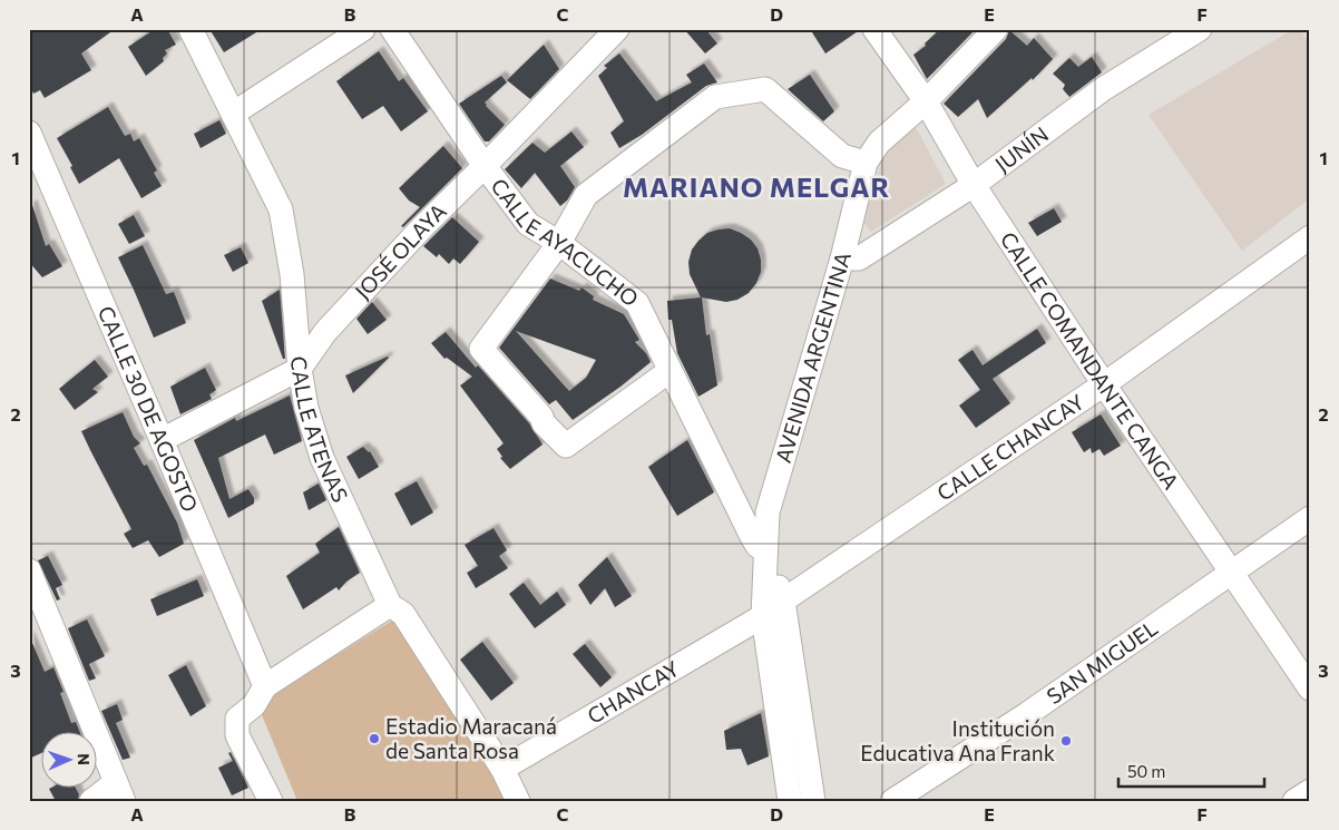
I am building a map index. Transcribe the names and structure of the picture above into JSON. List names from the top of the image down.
{
  "streets": {
    "street": [
      "JUNÍN",
      "CALLE AYACUCHO",
      "JOSÉ OLAYA",
      "AVENIDA ARGENTINA",
      "CALLE COMANDANTE CANGA",
      "CALLE 30 DE AGOSTO",
      "CALLE ATENAS",
      "CALLE CHANCAY",
      "SAN MIGUEL",
      "CHANCAY"
    ]
  },
  "crossings": [
    ["JUNÍN", "AVENIDA ARGENTINA"],
    ["JUNÍN", "CALLE COMANDANTE CANGA"],
    ["CALLE AYACUCHO", "JOSÉ OLAYA"],
    ["CALLE AYACUCHO", "AVENIDA ARGENTINA"],
    ["JOSÉ OLAYA", "CALLE 30 DE AGOSTO"],
    ["JOSÉ OLAYA", "CALLE ATENAS"],
    ["AVENIDA ARGENTINA", "CALLE CHANCAY"],
    ["AVENIDA ARGENTINA", "CHANCAY"],
    ["CALLE COMANDANTE CANGA", "CALLE CHANCAY"],
    ["CALLE COMANDANTE CANGA", "SAN MIGUEL"],
    ["CALLE ATENAS", "CHANCAY"],
    ["CALLE CHANCAY", "CHANCAY"]
  ],
  "districts": ["MARIANO MELGAR"],
  "places": ["Estadio Maracaná de Santa Rosa", "Institución Educativa Ana Frank"],
  "scale_bar": "50 m",
  "north": "right",
  "grid": {
    "columns": [
      "A",
      "B",
      "C",
      "D",
      "E",
      "F"
    ],
    "rows": ["1", "2", "3"]
  }
}
